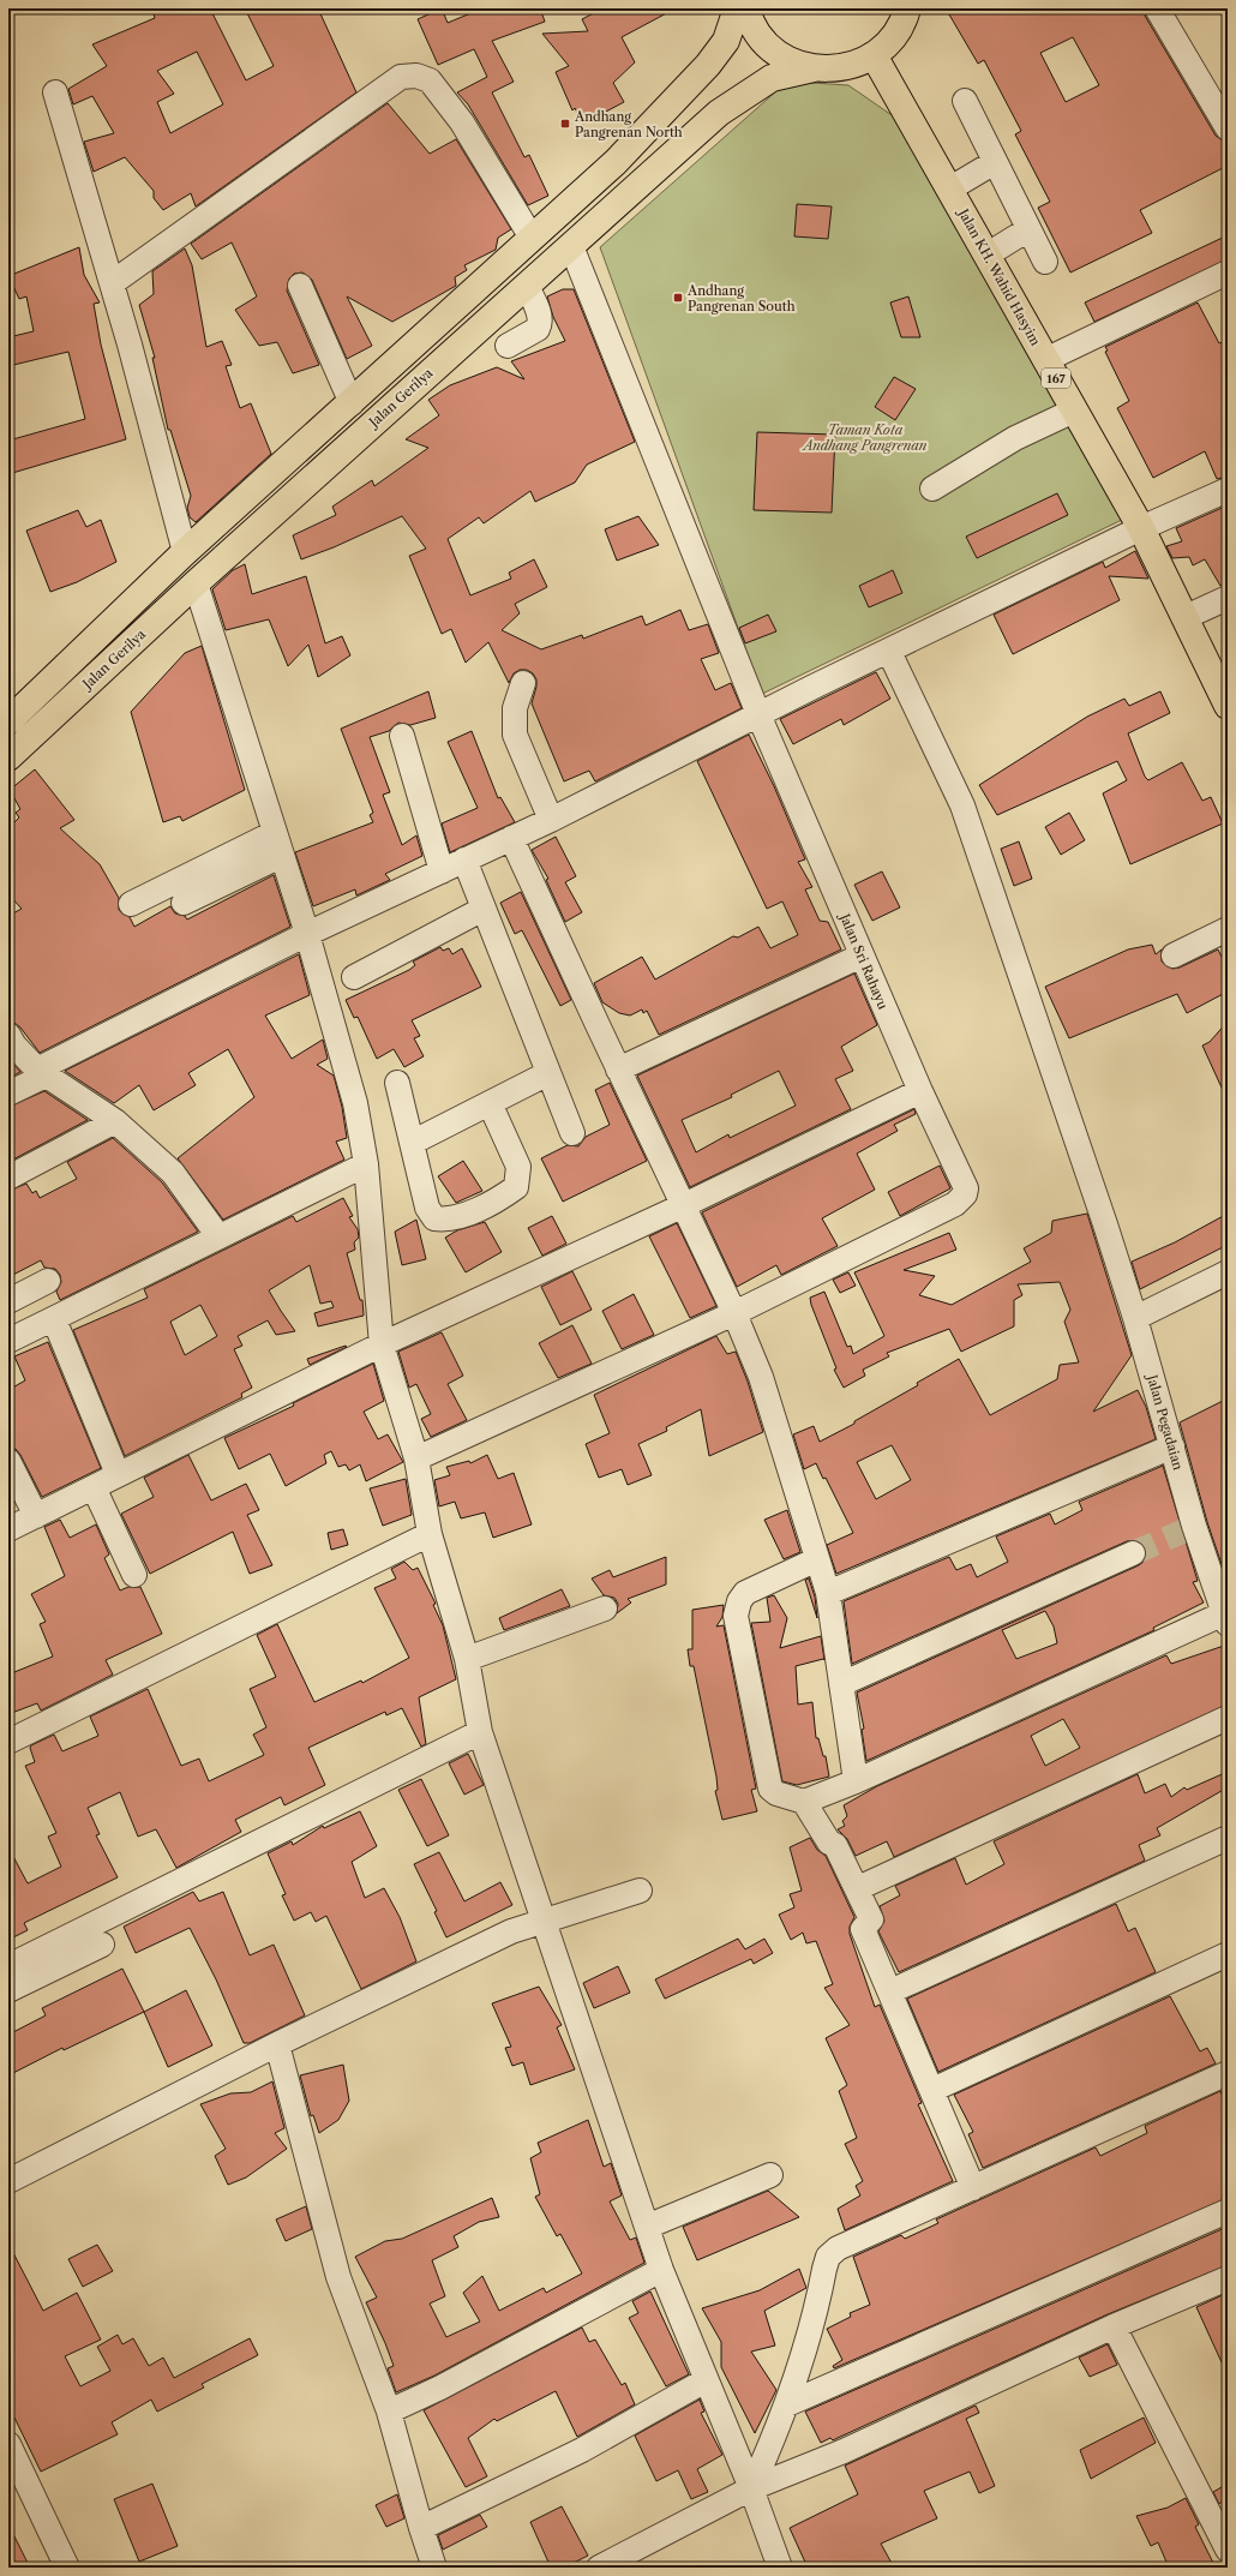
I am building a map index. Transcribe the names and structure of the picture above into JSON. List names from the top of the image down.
{
  "streets": {
    "main road": ["Jalan KH. Wahid Hasyim", "167", "Jalan Gerilya"],
    "street": ["Jalan Sri Rahayu", "Jalan Pegadaian"]
  },
  "crossings": [
    ["Jalan Gerilya", "Jalan Sri Rahayu"]
  ],
  "parks": ["Taman Kota Andhang Pangrenan"],
  "places": {
    "transit": ["Andhang Pangrenan North", "Andhang Pangrenan South"]
  }
}
